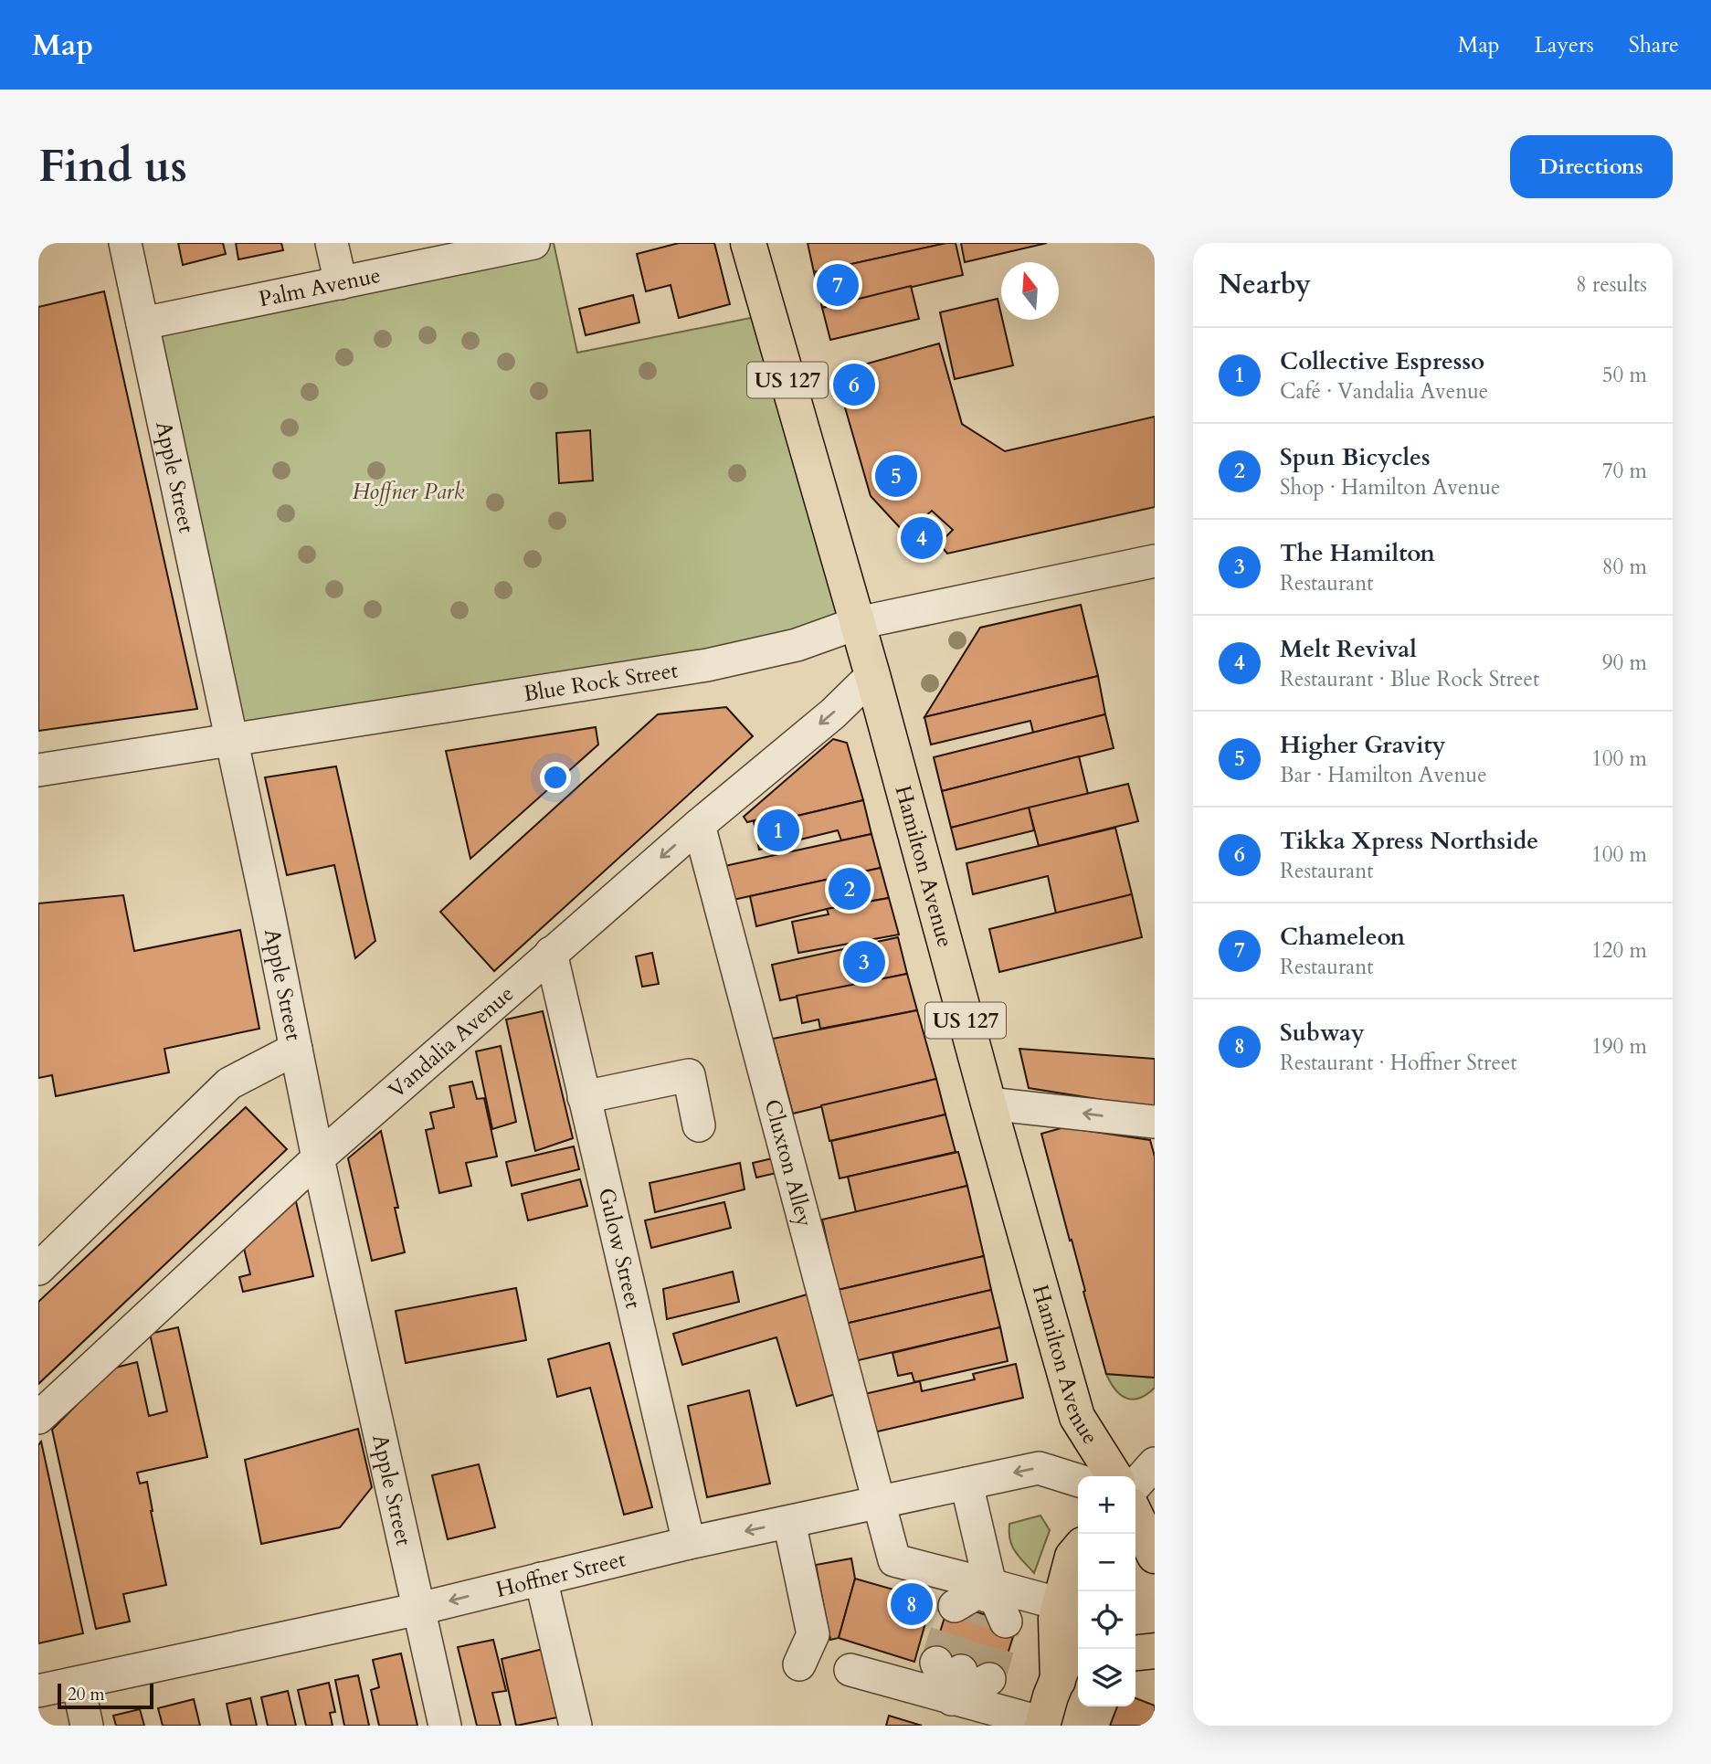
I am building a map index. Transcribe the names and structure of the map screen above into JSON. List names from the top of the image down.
{
  "streets": {
    "main road": ["US 127", "Hamilton Avenue"],
    "street": [
      "Palm Avenue",
      "Apple Street",
      "Blue Rock Street",
      "Vandalia Avenue",
      "Cluxton Alley",
      "Gulow Street",
      "Hoffner Street"
    ]
  },
  "crossings": [
    ["Palm Avenue", "Apple Street"],
    ["Apple Street", "Blue Rock Street"],
    ["Apple Street", "Vandalia Avenue"],
    ["Apple Street", "Hoffner Street"],
    ["Blue Rock Street", "Hamilton Avenue"],
    ["Hamilton Avenue", "Vandalia Avenue"],
    ["Vandalia Avenue", "Cluxton Alley"],
    ["Vandalia Avenue", "Gulow Street"],
    ["Cluxton Alley", "Hoffner Street"],
    ["Gulow Street", "Hoffner Street"]
  ],
  "one_way": ["Vandalia Avenue"],
  "parks": ["Hoffner Park"],
  "scale_bar": "20 m",
  "north": "top",
  "page": {
    "header": "Map",
    "nav": ["Map", "Layers", "Share"],
    "buttons": "Directions",
    "title": "Find us",
    "heading": ["Nearby", "8 results"],
    "pins": [
      "7",
      "6",
      "5",
      "4",
      "1",
      "2",
      "3",
      "8"
    ],
    "list": [
      {
        "mark": "1",
        "name": "Collective Espresso",
        "note": "Café · Vandalia Avenue",
        "value": "50 m"
      },
      {
        "mark": "2",
        "name": "Spun Bicycles",
        "note": "Shop · Hamilton Avenue",
        "value": "70 m"
      },
      {
        "mark": "3",
        "name": "The Hamilton",
        "note": "Restaurant",
        "value": "80 m"
      },
      {
        "mark": "4",
        "name": "Melt Revival",
        "note": "Restaurant · Blue Rock Street",
        "value": "90 m"
      },
      {
        "mark": "5",
        "name": "Higher Gravity",
        "note": "Bar · Hamilton Avenue",
        "value": "100 m"
      },
      {
        "mark": "6",
        "name": "Tikka Xpress Northside",
        "note": "Restaurant",
        "value": "100 m"
      },
      {
        "mark": "7",
        "name": "Chameleon",
        "note": "Restaurant",
        "value": "120 m"
      },
      {
        "mark": "8",
        "name": "Subway",
        "note": "Restaurant · Hoffner Street",
        "value": "190 m"
      }
    ],
    "map_buttons": ["+", "−"],
    "scale": "20 m"
  }
}
